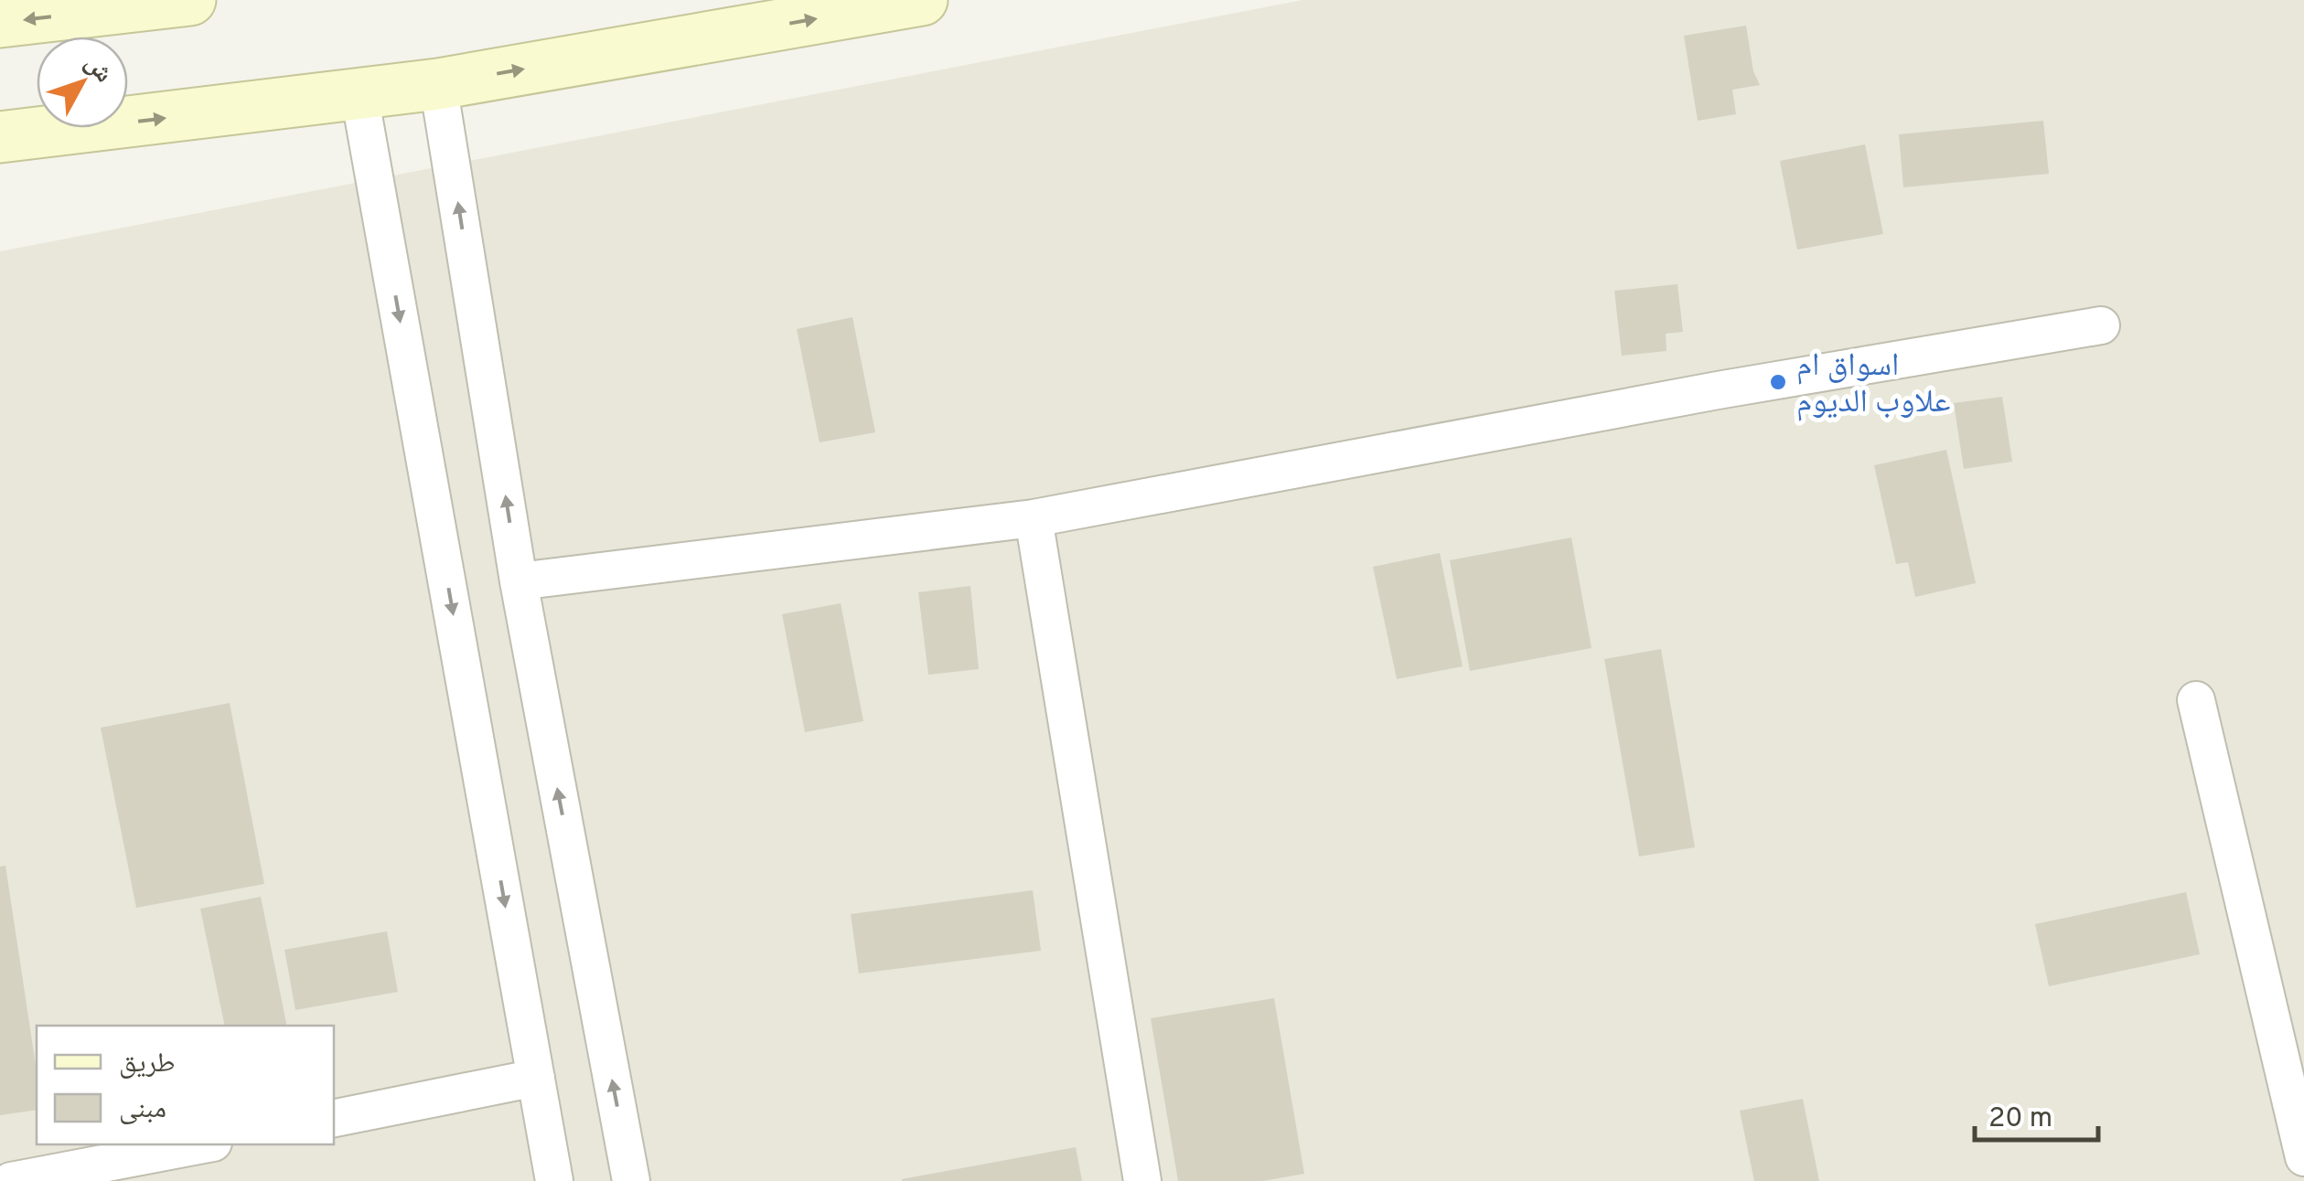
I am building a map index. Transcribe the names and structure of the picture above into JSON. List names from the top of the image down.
{
  "places": ["اسواق ام علاوب الديوم"],
  "legend": ["طريق", "مبنى"],
  "scale_bar": "20 m",
  "north": "top right"
}
